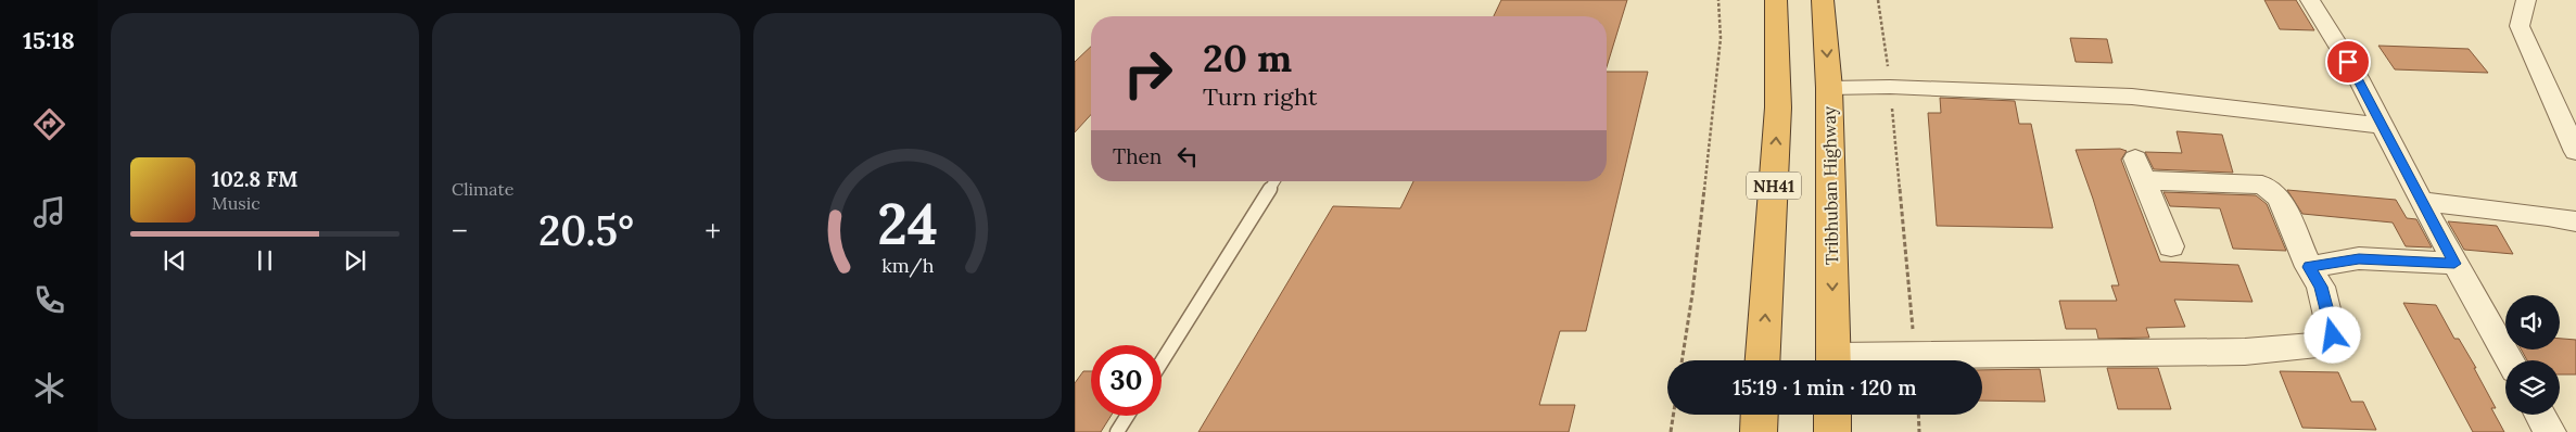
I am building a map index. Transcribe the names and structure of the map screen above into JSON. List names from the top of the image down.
{
  "streets": {
    "highway": ["NH41", "Tribhuban Highway"]
  },
  "page": {
    "tabs": "15:18",
    "tile": "Climate",
    "turn": ["20 m", "Turn right"],
    "then": "Then",
    "song": ["102.8 FM", "Music"],
    "heat": ["−", "20.5°", "+"],
    "limit": "30",
    "trip": "15:19 · 1 min · 120 m",
    "gauge": ["24", "km/h"]
  }
}
